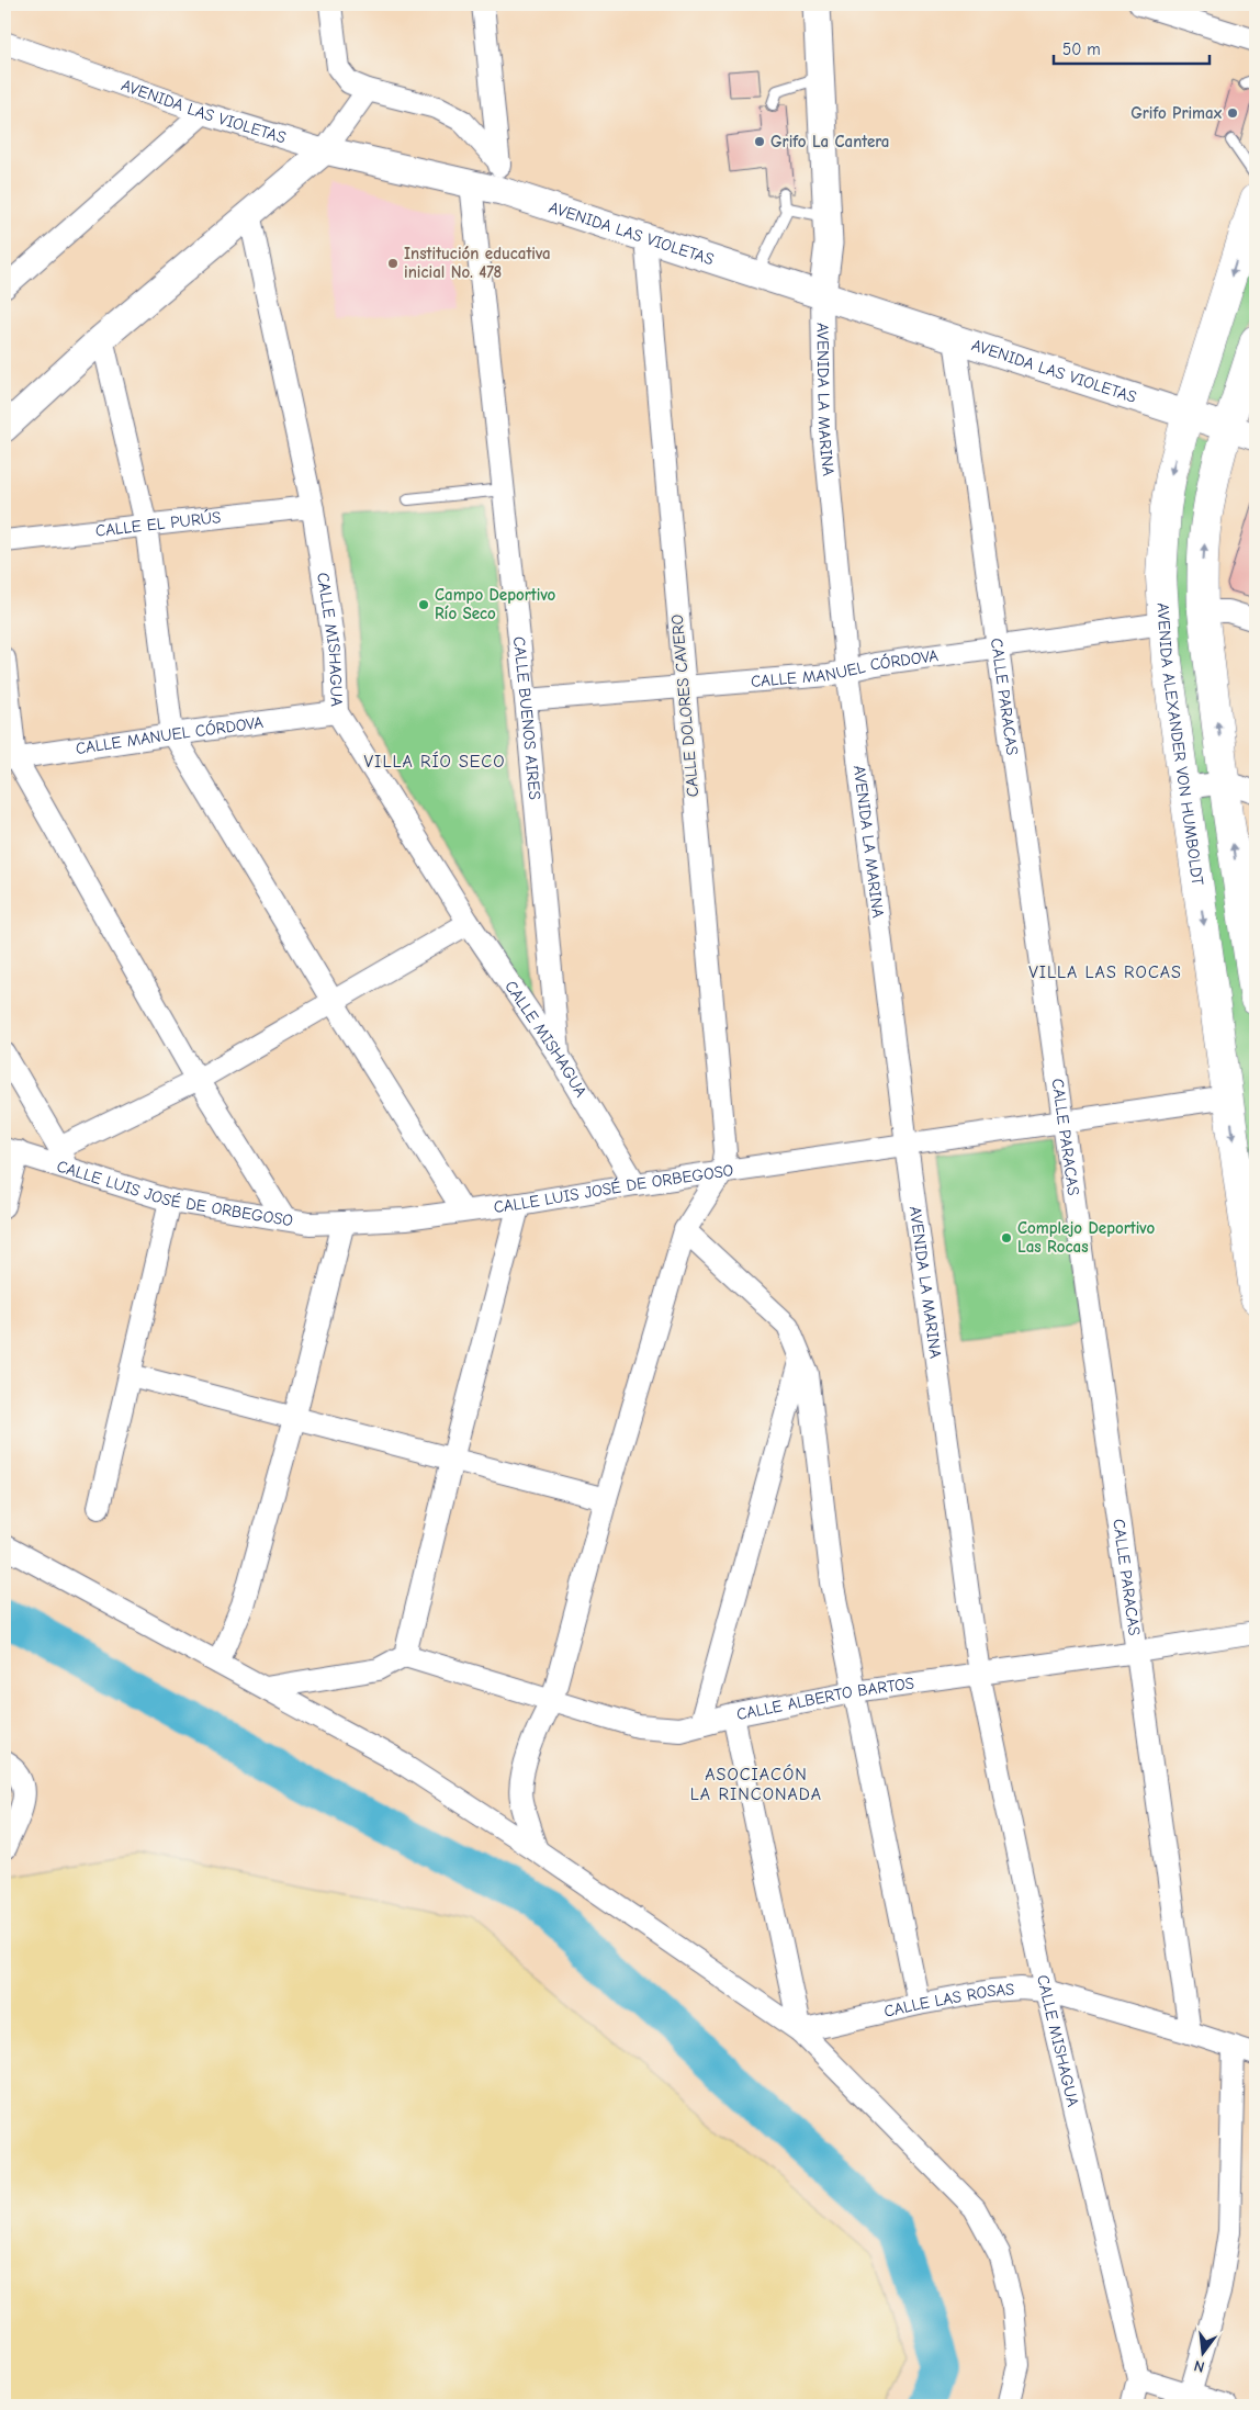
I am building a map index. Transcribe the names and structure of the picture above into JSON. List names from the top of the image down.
{
  "streets": {
    "main road": ["AVENIDA ALEXANDER VON HUMBOLDT"],
    "street": [
      "AVENIDA LAS VIOLETAS",
      "AVENIDA LA MARINA",
      "CALLE EL PURÚS",
      "CALLE MISHAGUA",
      "CALLE MANUEL CÓRDOVA",
      "CALLE PARACAS",
      "CALLE DOLORES CAVERO",
      "CALLE BUENOS AIRES",
      "CALLE LUIS JOSÉ DE ORBEGOSO",
      "CALLE ALBERTO BARTOS",
      "CALLE LAS ROSAS"
    ]
  },
  "crossings": [
    ["AVENIDA LAS VIOLETAS", "AVENIDA LA MARINA"],
    ["AVENIDA LAS VIOLETAS", "CALLE PARACAS"],
    ["AVENIDA LAS VIOLETAS", "CALLE DOLORES CAVERO"],
    ["AVENIDA LAS VIOLETAS", "CALLE BUENOS AIRES"],
    ["AVENIDA LAS VIOLETAS", "AVENIDA ALEXANDER VON HUMBOLDT"],
    ["AVENIDA LA MARINA", "CALLE MISHAGUA"],
    ["AVENIDA LA MARINA", "CALLE MANUEL CÓRDOVA"],
    ["AVENIDA LA MARINA", "CALLE LUIS JOSÉ DE ORBEGOSO"],
    ["AVENIDA LA MARINA", "CALLE ALBERTO BARTOS"],
    ["CALLE EL PURÚS", "CALLE MISHAGUA"],
    ["CALLE MISHAGUA", "CALLE MANUEL CÓRDOVA"],
    ["CALLE MISHAGUA", "CALLE BUENOS AIRES"],
    ["CALLE MISHAGUA", "CALLE LUIS JOSÉ DE ORBEGOSO"],
    ["CALLE MISHAGUA", "CALLE ALBERTO BARTOS"],
    ["CALLE MISHAGUA", "CALLE LAS ROSAS"],
    ["CALLE MANUEL CÓRDOVA", "CALLE PARACAS"],
    ["CALLE MANUEL CÓRDOVA", "CALLE DOLORES CAVERO"],
    ["CALLE MANUEL CÓRDOVA", "CALLE BUENOS AIRES"],
    ["CALLE MANUEL CÓRDOVA", "AVENIDA ALEXANDER VON HUMBOLDT"],
    ["CALLE PARACAS", "CALLE LUIS JOSÉ DE ORBEGOSO"],
    ["CALLE PARACAS", "CALLE ALBERTO BARTOS"],
    ["CALLE PARACAS", "CALLE LAS ROSAS"],
    ["CALLE DOLORES CAVERO", "CALLE LUIS JOSÉ DE ORBEGOSO"],
    ["AVENIDA ALEXANDER VON HUMBOLDT", "CALLE LUIS JOSÉ DE ORBEGOSO"]
  ],
  "districts": ["VILLA RÍO SECO", "VILLA LAS ROCAS", "ASOCIACÓN LA RINCONADA"],
  "places": [
    "Grifo Primax",
    "Grifo La Cantera",
    "Institución educativa inicial No. 478",
    "Campo Deportivo Río Seco",
    "Complejo Deportivo Las Rocas"
  ],
  "scale_bar": "50 m",
  "north": "bottom"
}
